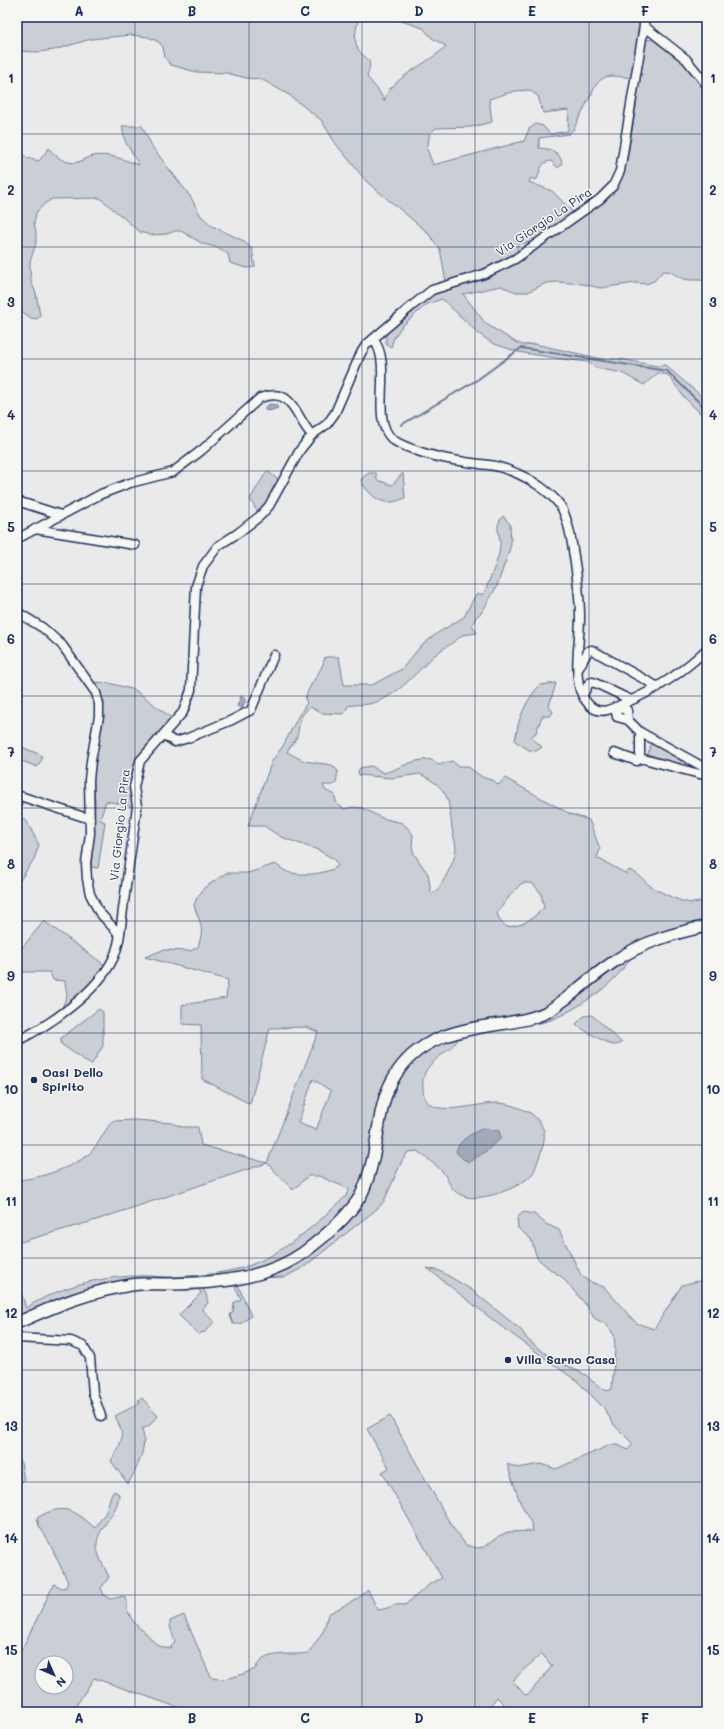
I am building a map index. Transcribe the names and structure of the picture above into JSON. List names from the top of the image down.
{
  "streets": {
    "street": ["Via Giorgio La Pira"]
  },
  "places": ["Oasi Dello Spirito", "Villa Sarno Casa"],
  "north": "bottom right",
  "grid": {
    "columns": [
      "A",
      "B",
      "C",
      "D",
      "E",
      "F"
    ],
    "rows": [
      "1",
      "2",
      "3",
      "4",
      "5",
      "6",
      "7",
      "8",
      "9",
      "10",
      "11",
      "12",
      "13",
      "14",
      "15"
    ]
  }
}
